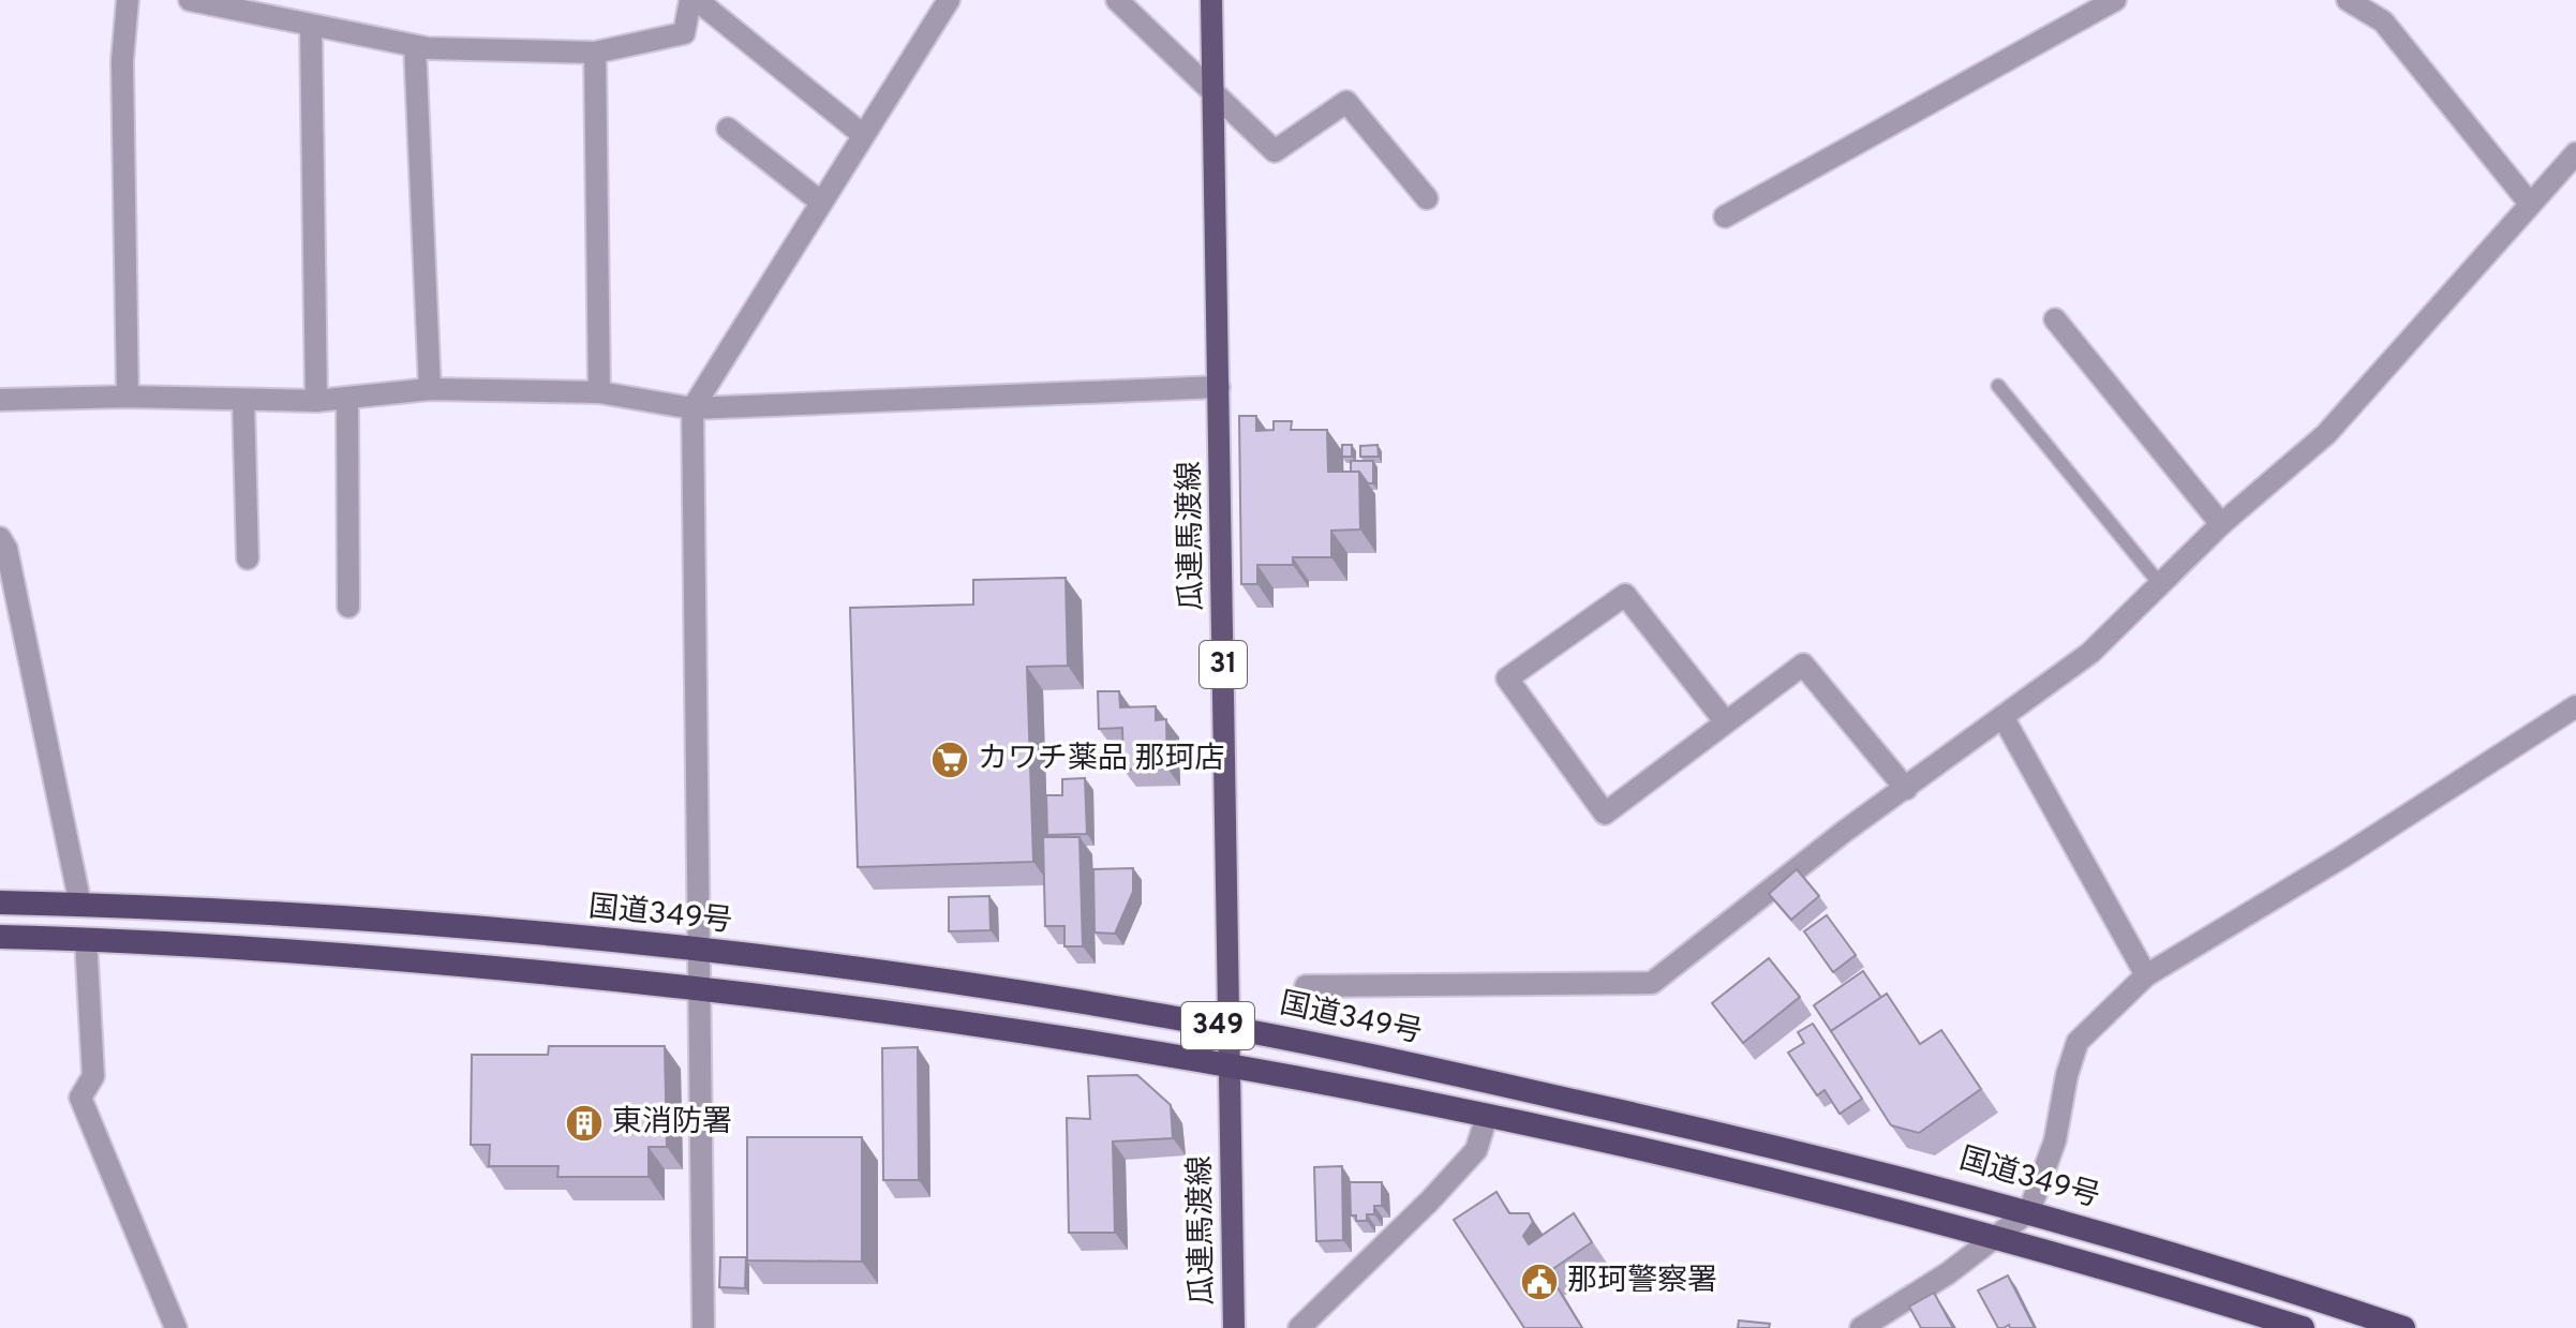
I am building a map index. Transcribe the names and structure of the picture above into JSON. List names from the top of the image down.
{
  "streets": {
    "highway": ["国道349号", "349"],
    "main road": ["瓜連馬渡線", "31"]
  },
  "crossings": [
    ["瓜連馬渡線", "国道349号"],
    ["瓜連馬渡線", "349"]
  ],
  "places": {
    "supermarket": ["カワチ薬品 那珂店"],
    "building": ["東消防署"],
    "public building": ["那珂警察署"]
  }
}
